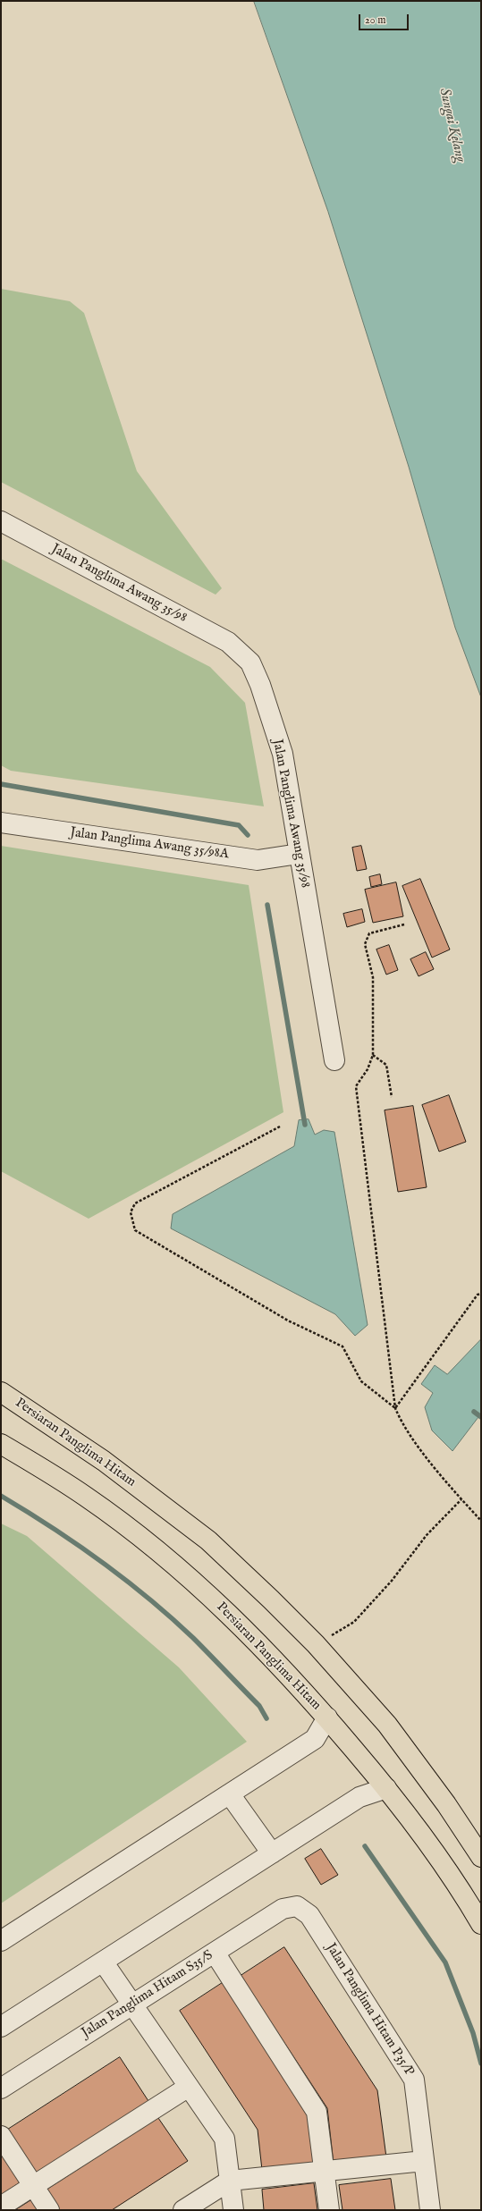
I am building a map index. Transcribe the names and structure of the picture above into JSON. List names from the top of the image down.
{
  "streets": {
    "main road": ["Persiaran Panglima Hitam"],
    "street": [
      "Jalan Panglima Awang 35/98",
      "Jalan Panglima Awang 35/98A",
      "Jalan Panglima Hitam S35/S",
      "Jalan Panglima Hitam P35/P"
    ]
  },
  "crossings": [
    ["Jalan Panglima Awang 35/98", "Jalan Panglima Awang 35/98A"],
    ["Jalan Panglima Hitam S35/S", "Jalan Panglima Hitam P35/P"]
  ],
  "water": ["Sungai Kelang"],
  "scale_bar": "20 m"
}
